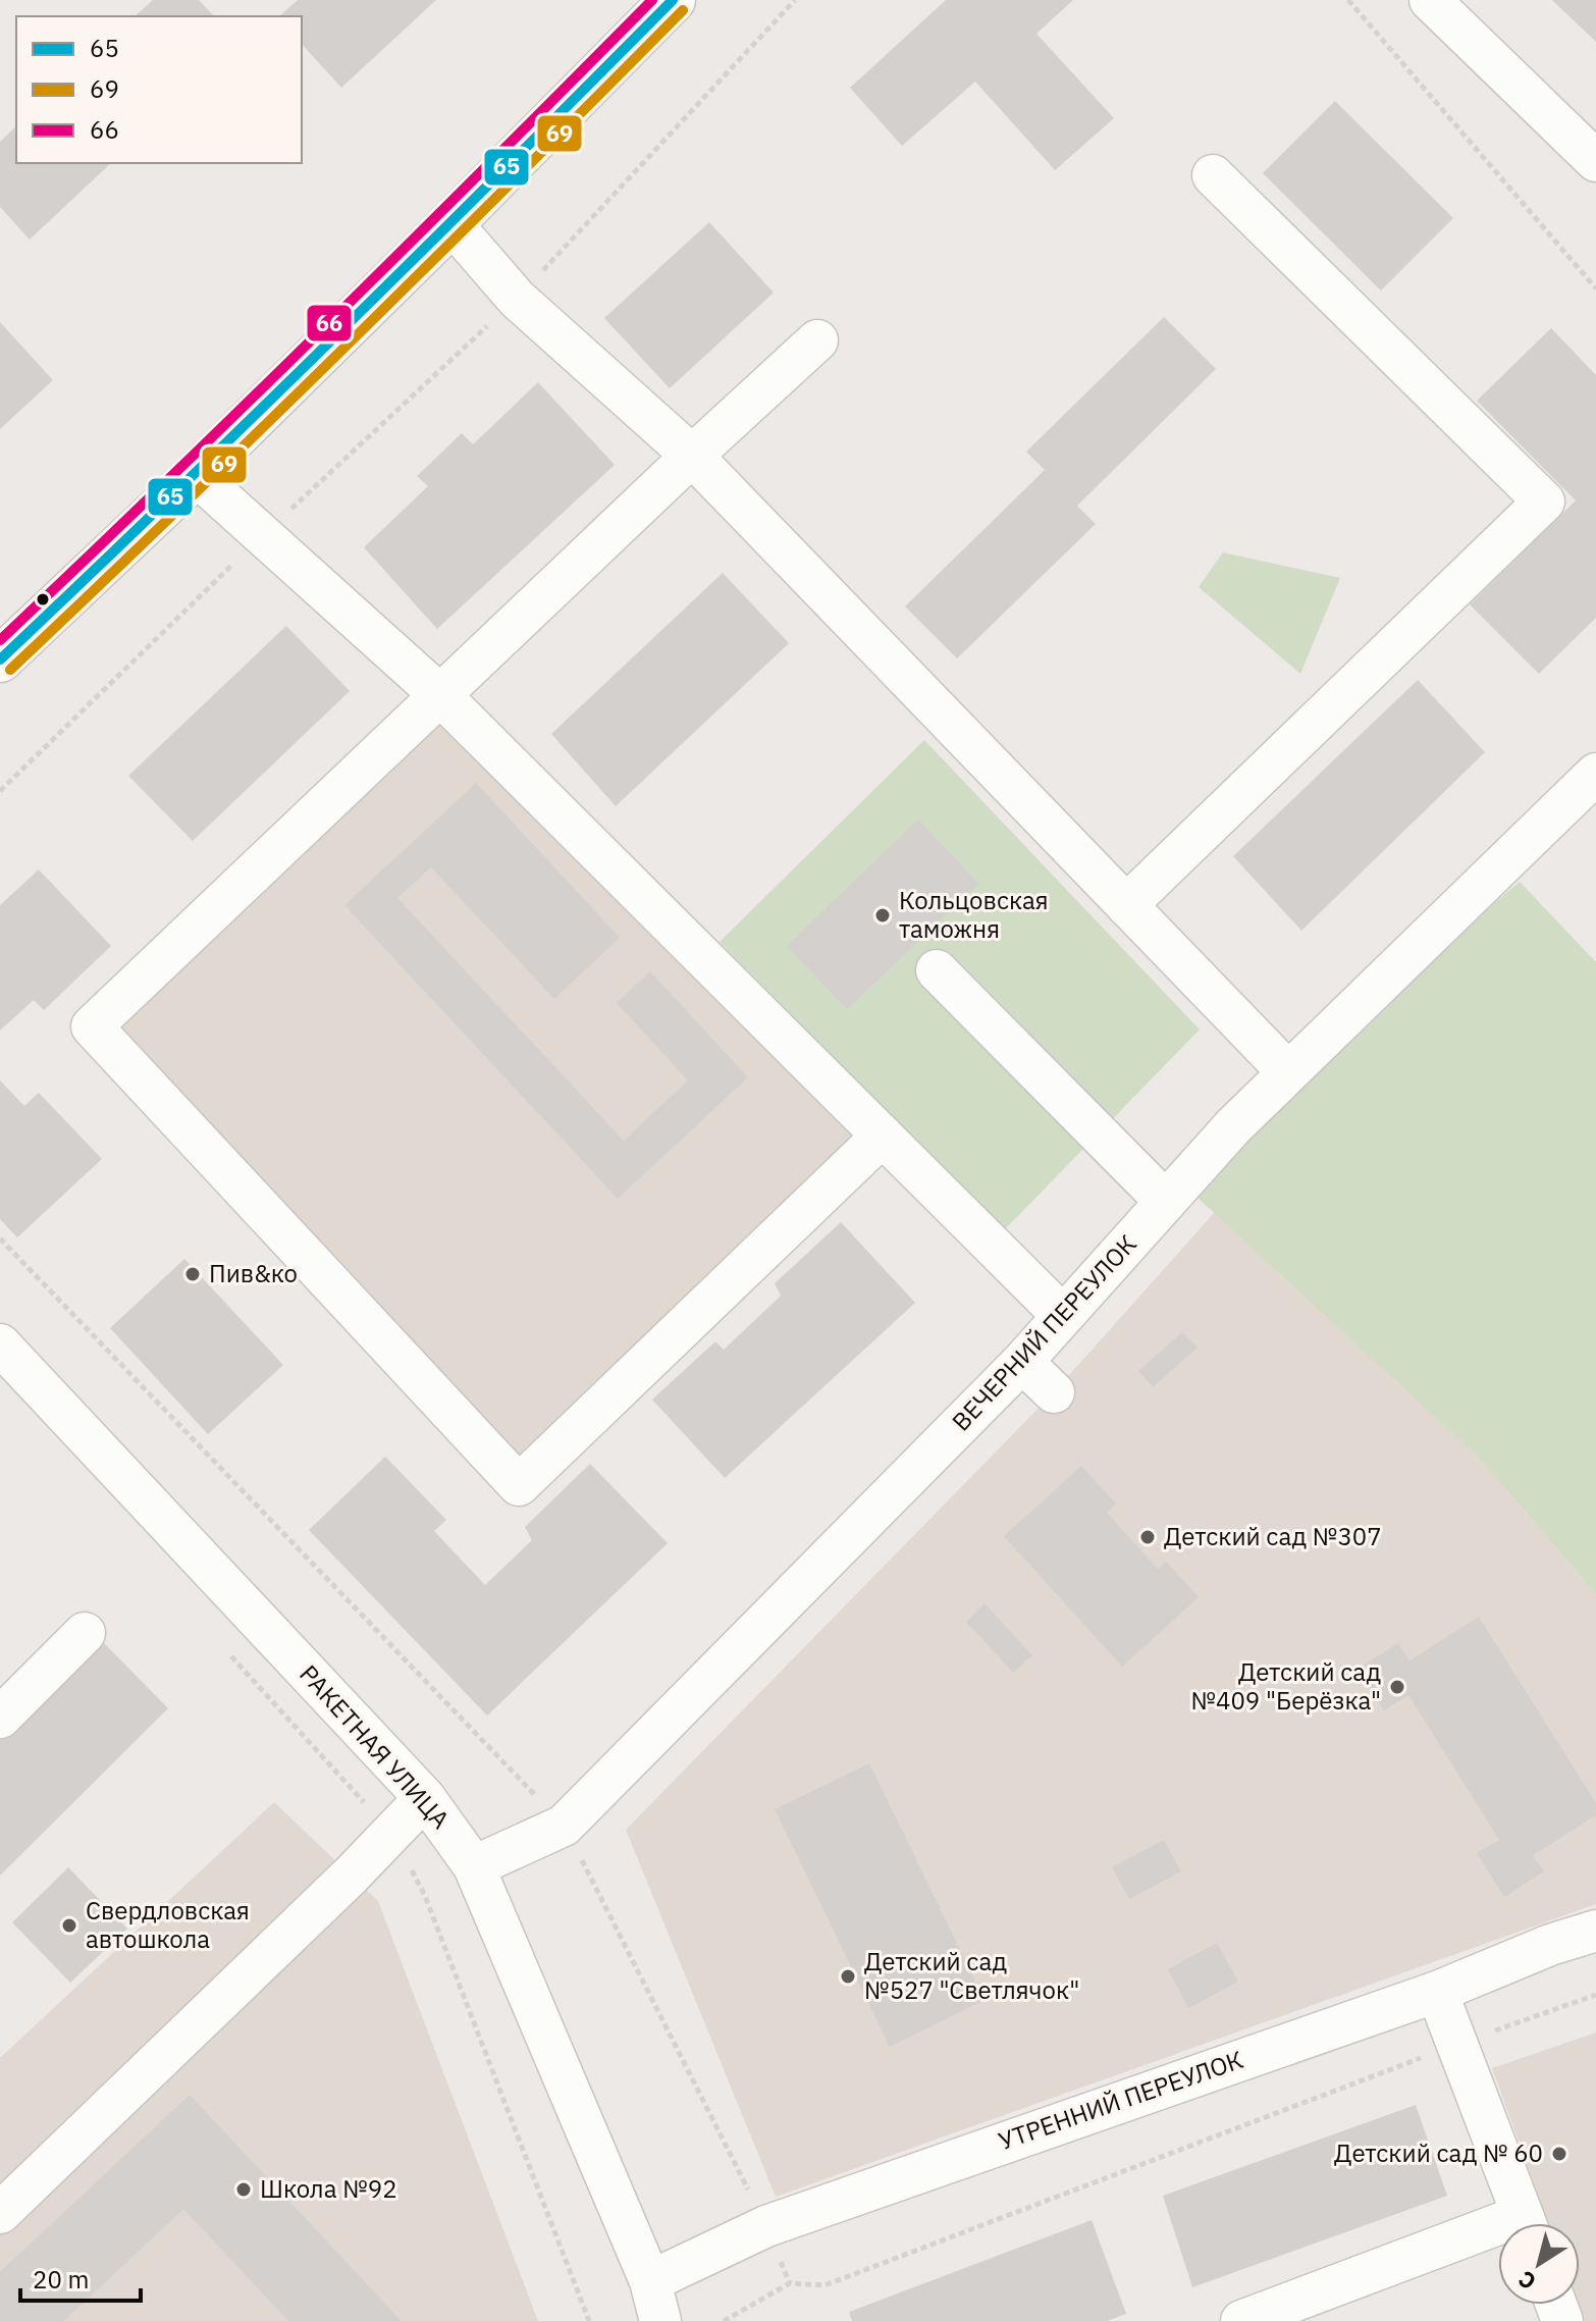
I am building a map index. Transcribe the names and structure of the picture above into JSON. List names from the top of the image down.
{
  "streets": {
    "street": ["ВЕЧЕРНИЙ ПЕРЕУЛОК", "РАКЕТНАЯ УЛИЦА", "УТРЕННИЙ ПЕРЕУЛОК"]
  },
  "crossings": [
    ["ВЕЧЕРНИЙ ПЕРЕУЛОК", "РАКЕТНАЯ УЛИЦА"],
    ["РАКЕТНАЯ УЛИЦА", "УТРЕННИЙ ПЕРЕУЛОК"]
  ],
  "places": [
    "Кольцовская таможня",
    "Пив&ко",
    "Детский сад №307",
    "Детский сад №409 \"Берёзка\"",
    "Свердловская автошкола",
    "Детский сад №527 \"Светлячок\"",
    "Детский сад № 60",
    "Школа №92"
  ],
  "lines": ["transit line 65", "transit line 66", "transit line 69"],
  "legend": ["65", "69", "66"],
  "scale_bar": "20 m",
  "north": "bottom left"
}
